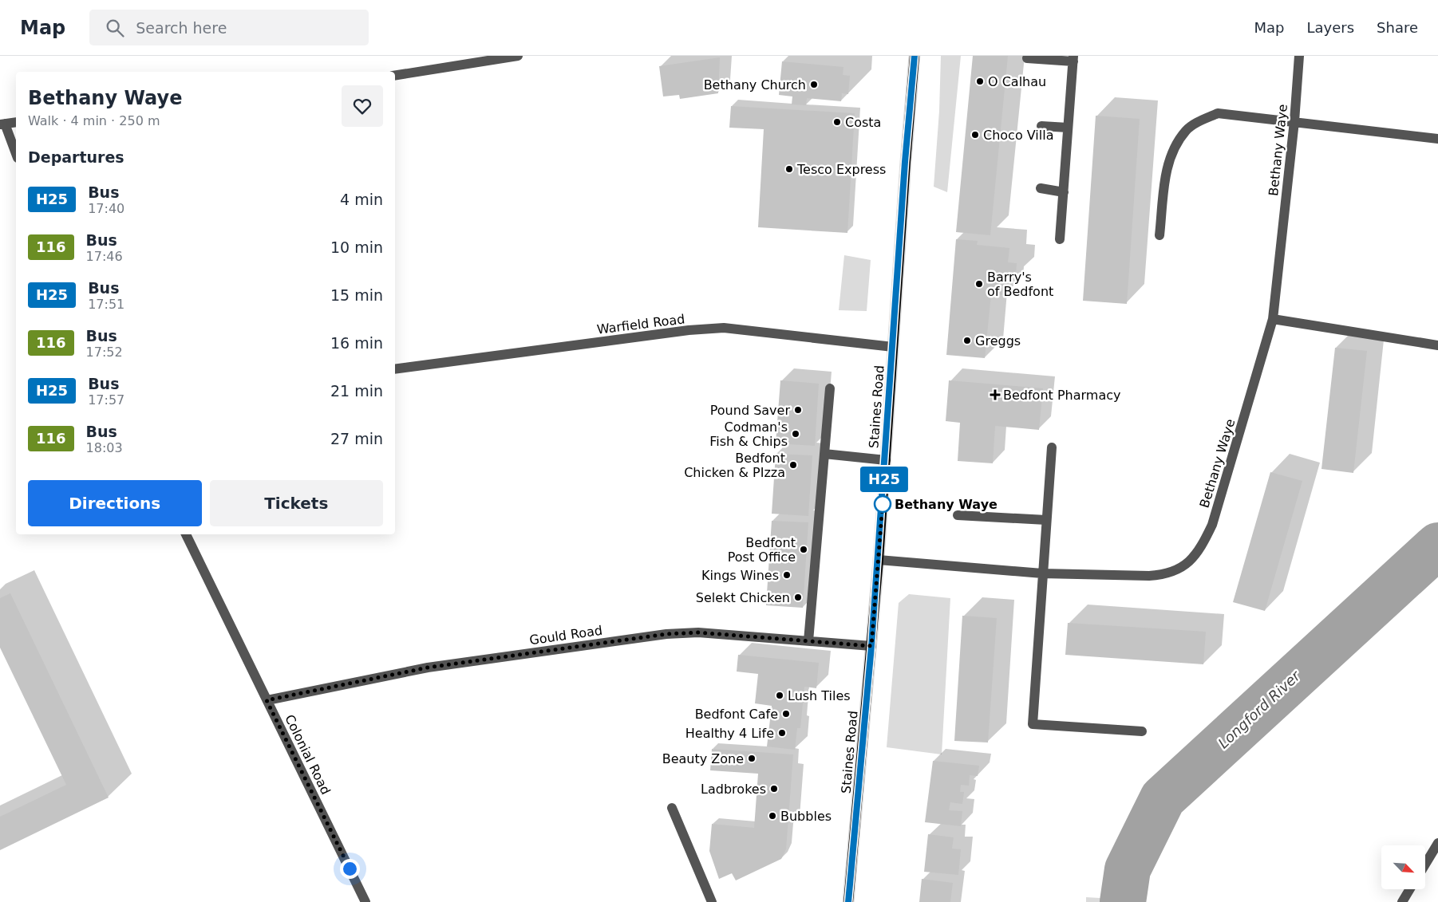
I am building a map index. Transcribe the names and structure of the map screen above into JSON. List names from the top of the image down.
{
  "streets": {
    "main road": ["Staines Road"],
    "street": [
      "Bethany Waye",
      "Warfield Road",
      "Gould Road",
      "Colonial Road"
    ]
  },
  "crossings": [
    ["Bethany Waye", "Staines Road"],
    ["Warfield Road", "Staines Road"],
    ["Staines Road", "Gould Road"],
    ["Gould Road", "Colonial Road"]
  ],
  "water": ["Longford River"],
  "places": {
    "other": [
      "O Calhau",
      "Bethany Church",
      "Costa",
      "Choco Villa",
      "Tesco Express",
      "Barry's of Bedfont",
      "Greggs",
      "Pound Saver",
      "Codman's Fish & Chips",
      "Bedfont Chicken & PIzza",
      "Bethany Waye",
      "Bedfont Post Office",
      "Kings Wines",
      "Selekt Chicken",
      "Lush Tiles",
      "Bedfont Cafe",
      "Healthy 4 Life",
      "Beauty Zone",
      "Ladbrokes",
      "Bubbles"
    ],
    "health": ["Bedfont Pharmacy"]
  },
  "lines": ["bus line H25"],
  "north": "bottom right",
  "page": {
    "header": "Map",
    "search": "Search here",
    "nav": ["Map", "Layers", "Share"],
    "on_map": "H25",
    "heading": [
      ["Bethany Waye", "Walk · 4 min · 250 m"],
      "Departures"
    ],
    "list": [
      {
        "mark": "H25",
        "name": "Bus",
        "note": "17:40",
        "value": "4 min"
      },
      {
        "mark": "116",
        "name": "Bus",
        "note": "17:46",
        "value": "10 min"
      },
      {
        "mark": "H25",
        "name": "Bus",
        "note": "17:51",
        "value": "15 min"
      },
      {
        "mark": "116",
        "name": "Bus",
        "note": "17:52",
        "value": "16 min"
      },
      {
        "mark": "H25",
        "name": "Bus",
        "note": "17:57",
        "value": "21 min"
      },
      {
        "mark": "116",
        "name": "Bus",
        "note": "18:03",
        "value": "27 min"
      }
    ],
    "buttons": ["Directions", "Tickets"]
  }
}
